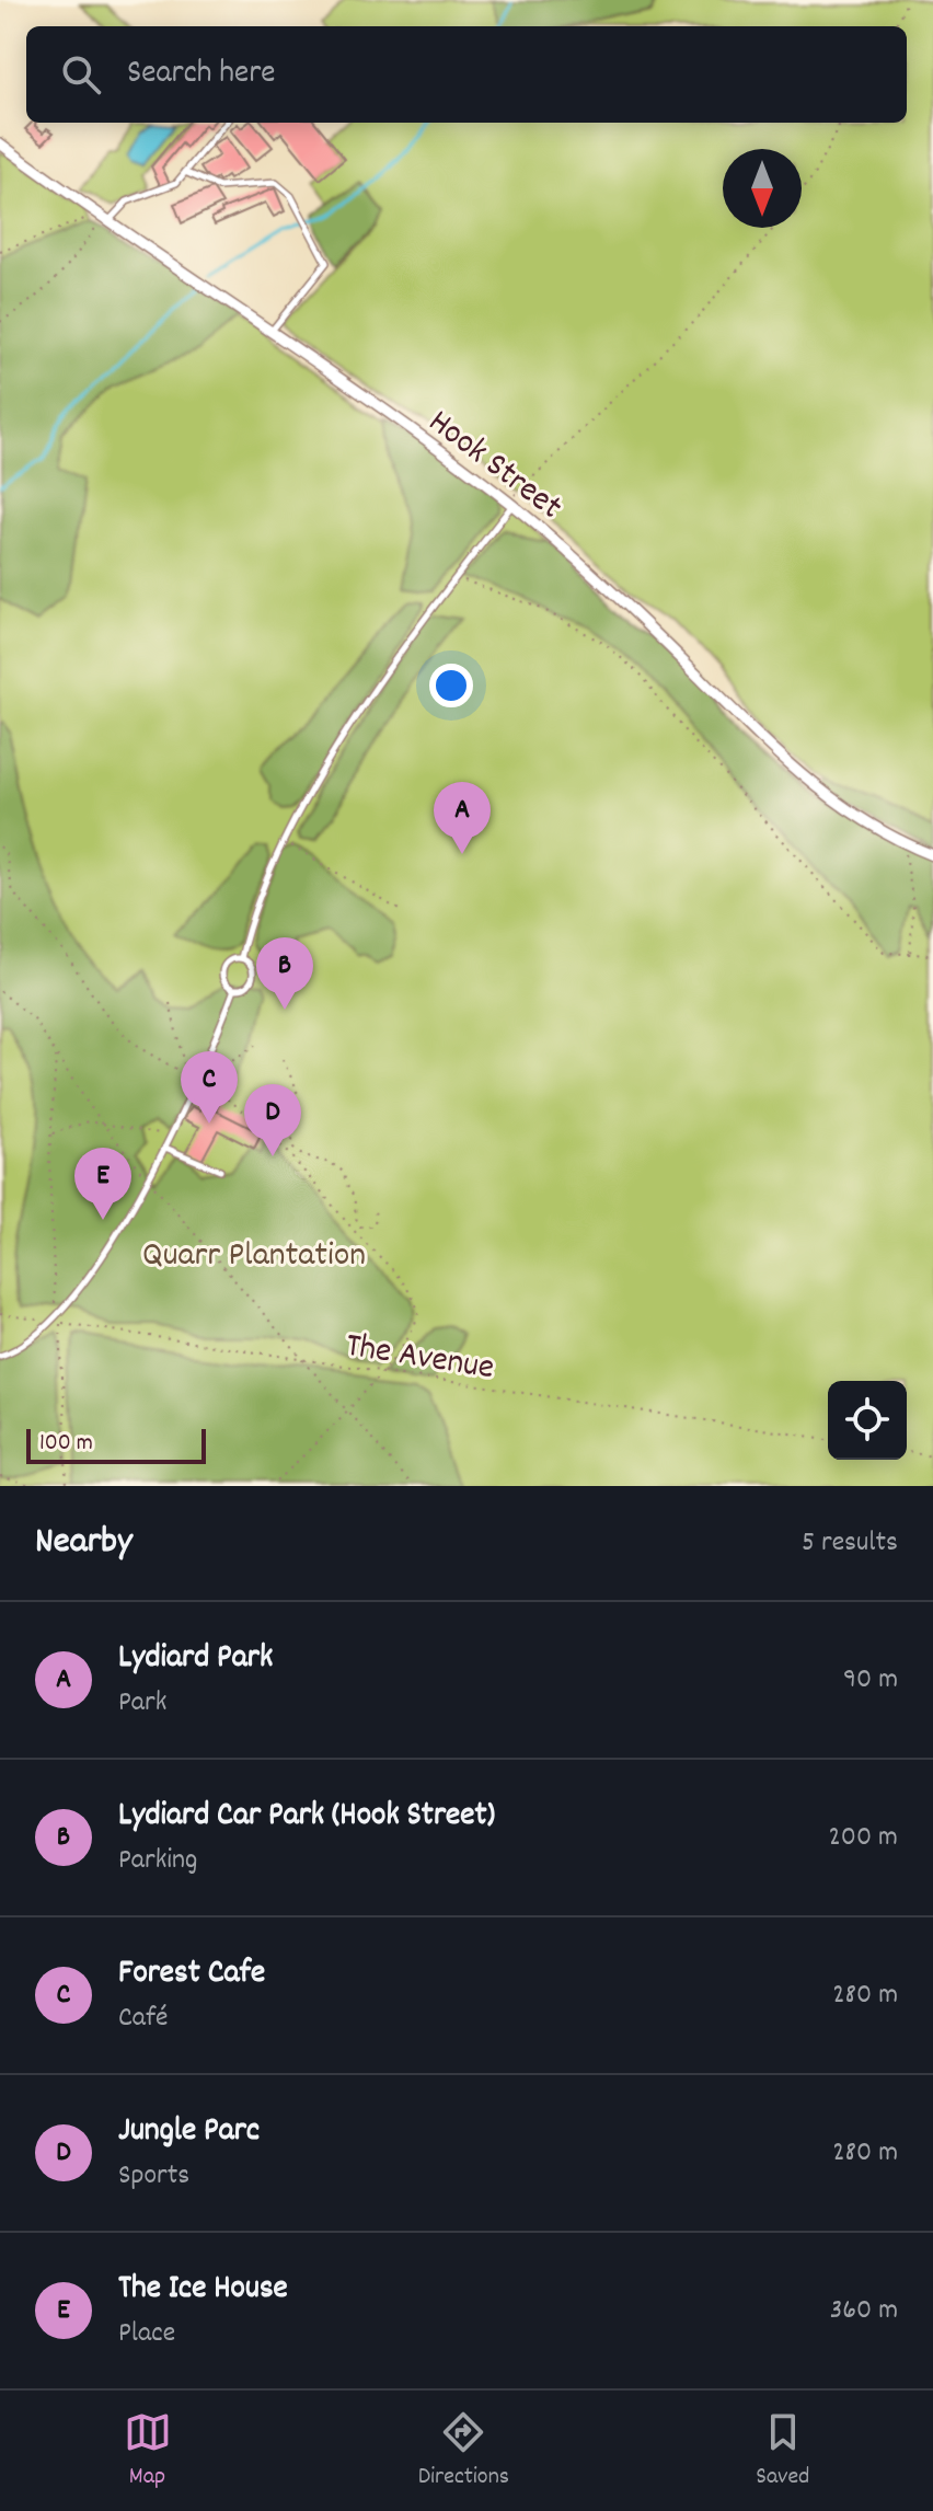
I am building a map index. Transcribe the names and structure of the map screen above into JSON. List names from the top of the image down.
{
  "streets": {
    "street": ["Hook Street"],
    "path": ["The Avenue"]
  },
  "parks": ["Quarr Plantation"],
  "scale_bar": "100 m",
  "north": "bottom",
  "page": {
    "search": "Search here",
    "pins": [
      "A",
      "B",
      "C",
      "D",
      "E"
    ],
    "scale": "100 m",
    "heading": ["Nearby", "5 results"],
    "list": [
      {
        "mark": "A",
        "name": "Lydiard Park",
        "note": "Park",
        "value": "90 m"
      },
      {
        "mark": "B",
        "name": "Lydiard Car Park (Hook Street)",
        "note": "Parking",
        "value": "200 m"
      },
      {
        "mark": "C",
        "name": "Forest Cafe",
        "note": "Café",
        "value": "280 m"
      },
      {
        "mark": "D",
        "name": "Jungle Parc",
        "note": "Sports",
        "value": "280 m"
      },
      {
        "mark": "E",
        "name": "The Ice House",
        "note": "Place",
        "value": "360 m"
      }
    ],
    "nav": ["Map", "Directions", "Saved"]
  }
}
